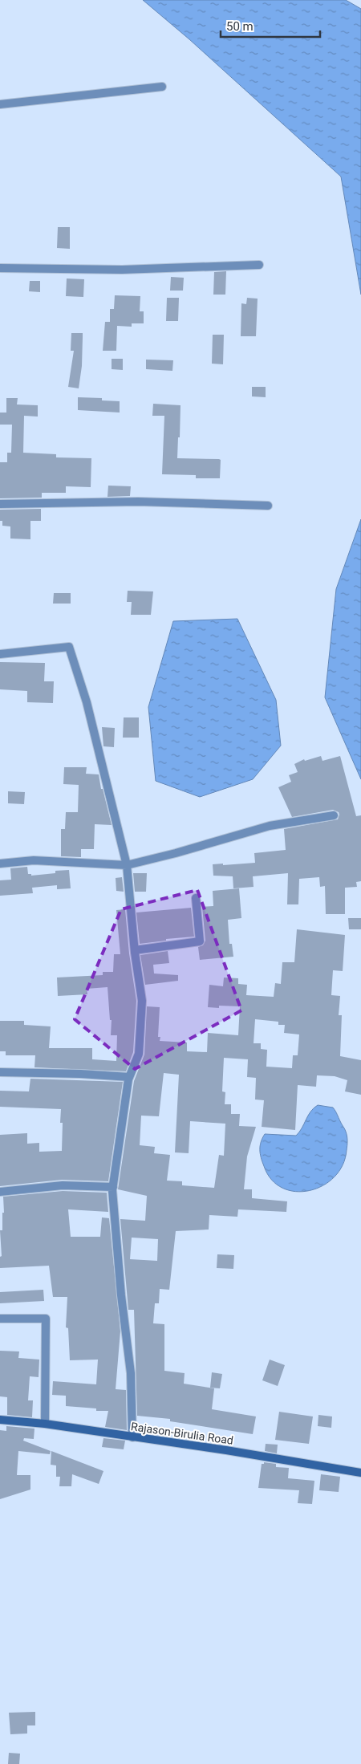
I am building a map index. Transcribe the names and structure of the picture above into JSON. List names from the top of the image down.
{
  "streets": {
    "street": ["Rajason-Birulia Road"]
  },
  "scale_bar": "50 m"
}
